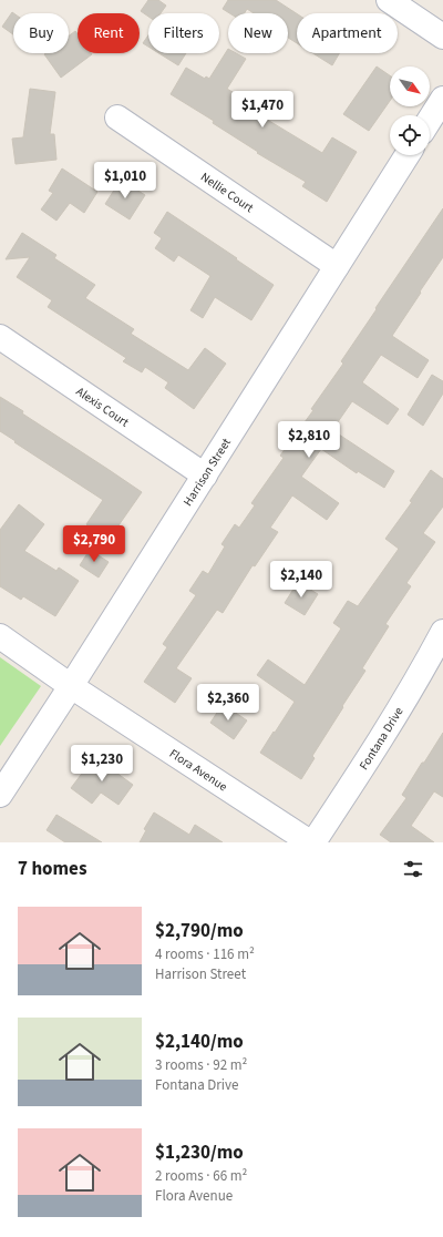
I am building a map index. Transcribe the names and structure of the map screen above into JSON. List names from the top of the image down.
{
  "streets": {
    "street": [
      "Nellie Court",
      "Alexis Court",
      "Harrison Street",
      "Fontana Drive",
      "Flora Avenue"
    ]
  },
  "crossings": [
    ["Nellie Court", "Harrison Street"],
    ["Alexis Court", "Harrison Street"],
    ["Harrison Street", "Flora Avenue"],
    ["Fontana Drive", "Flora Avenue"]
  ],
  "north": "bottom right",
  "page": {
    "chip": [
      "Buy",
      "Rent",
      "Filters",
      "New",
      "Apartment"
    ],
    "price": [
      "$1,470",
      "$1,010",
      "$2,810",
      "$2,790",
      "$2,140",
      "$2,360",
      "$1,230"
    ],
    "heading": "7 homes",
    "list": [
      {
        "name": "$2,790/mo",
        "note": "4 rooms · 116 m² · Harrison Street"
      },
      {
        "name": "$2,140/mo",
        "note": "3 rooms · 92 m² · Fontana Drive"
      },
      {
        "name": "$1,230/mo",
        "note": "2 rooms · 66 m² · Flora Avenue"
      }
    ]
  }
}
